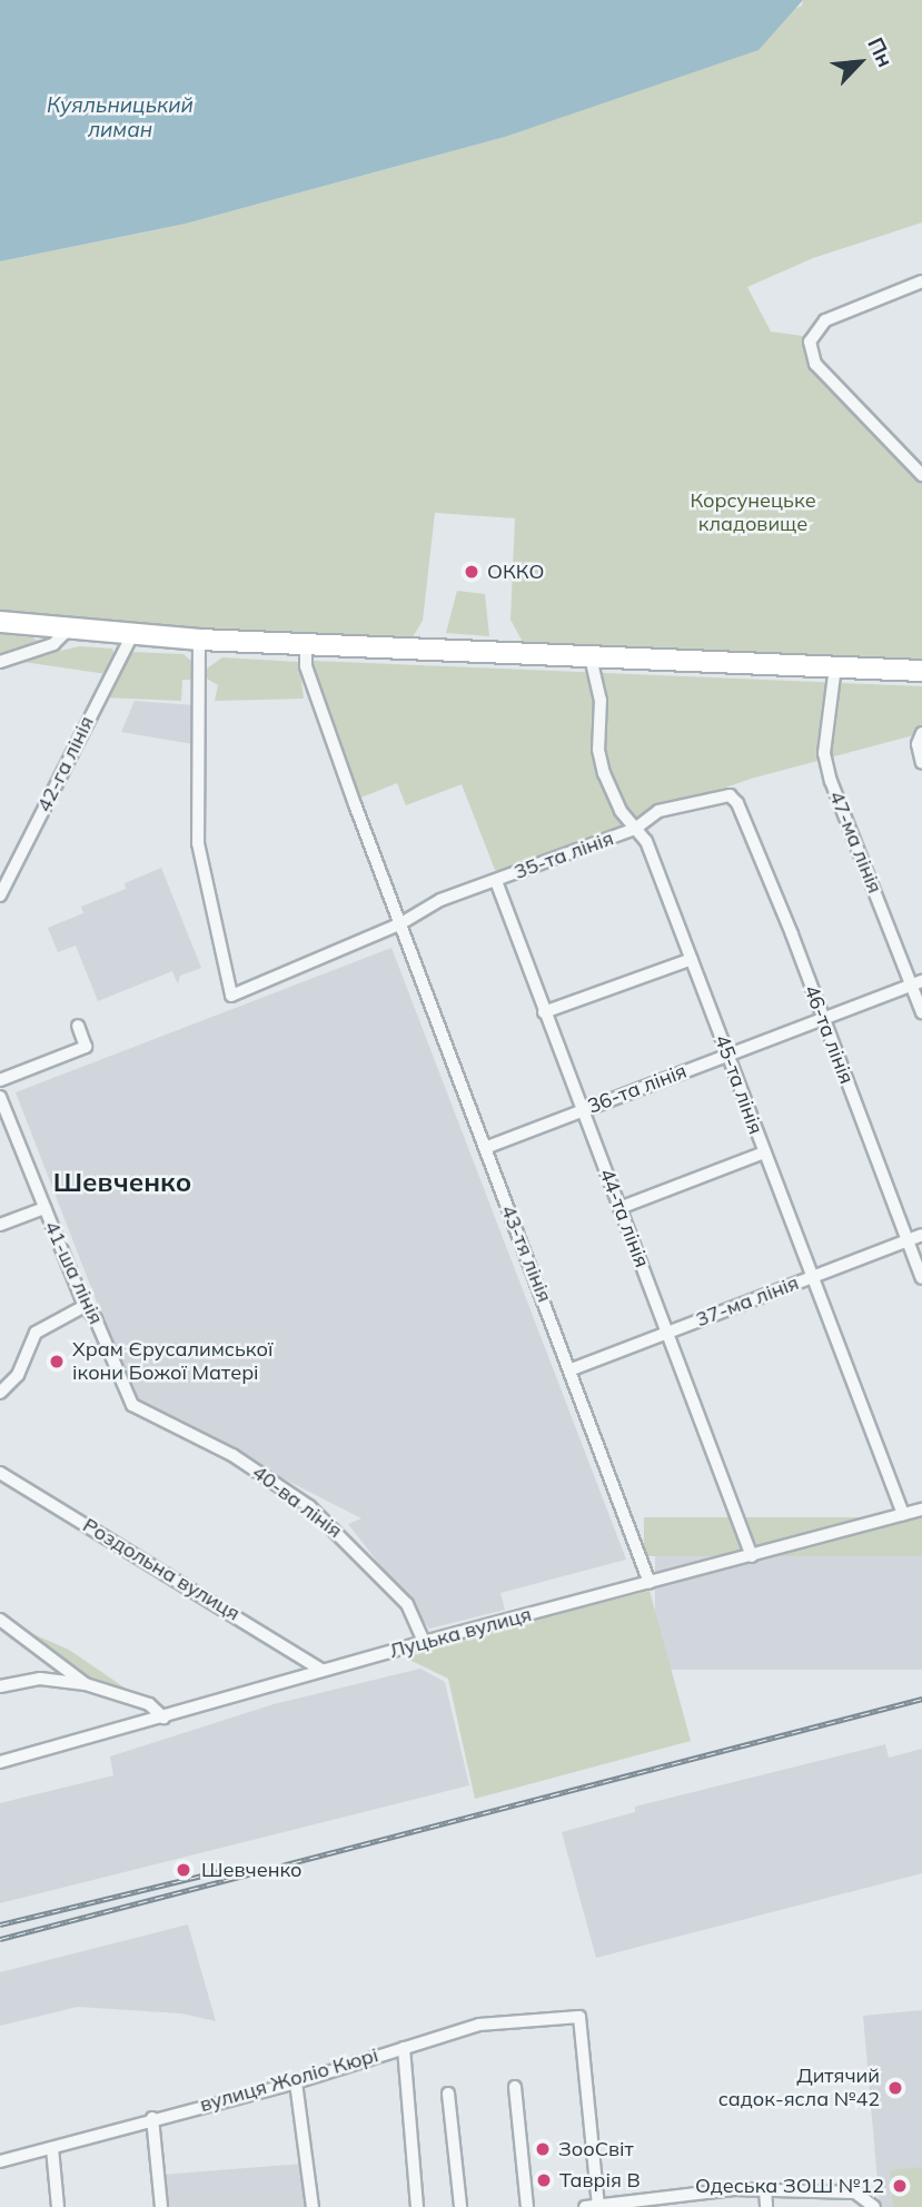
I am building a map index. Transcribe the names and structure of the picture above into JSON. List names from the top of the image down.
{
  "streets": {
    "street": [
      "42-га лінія",
      "47-ма лінія",
      "35-та лінія",
      "46-та лінія",
      "45-та лінія",
      "36-та лінія",
      "44-та лінія",
      "43-тя лінія",
      "41-ша лінія",
      "37-ма лінія",
      "40-ва лінія",
      "Роздольна вулиця",
      "Луцька вулиця",
      "вулиця Жоліо Кюрі"
    ]
  },
  "crossings": [
    ["47-ма лінія", "36-та лінія"],
    ["35-та лінія", "46-та лінія"],
    ["35-та лінія", "45-та лінія"],
    ["35-та лінія", "44-та лінія"],
    ["35-та лінія", "43-тя лінія"],
    ["46-та лінія", "36-та лінія"],
    ["46-та лінія", "37-ма лінія"],
    ["45-та лінія", "36-та лінія"],
    ["45-та лінія", "37-ма лінія"],
    ["45-та лінія", "Луцька вулиця"],
    ["36-та лінія", "44-та лінія"],
    ["36-та лінія", "43-тя лінія"],
    ["44-та лінія", "37-ма лінія"],
    ["44-та лінія", "Луцька вулиця"],
    ["43-тя лінія", "37-ма лінія"],
    ["43-тя лінія", "Луцька вулиця"],
    ["41-ша лінія", "40-ва лінія"],
    ["40-ва лінія", "Луцька вулиця"],
    ["Роздольна вулиця", "Луцька вулиця"]
  ],
  "districts": ["Шевченко"],
  "water": ["Куяльницький лиман"],
  "parks": ["Корсунецьке кладовище"],
  "places": [
    "ОККО",
    "Храм Єрусалимської ікони Божої Матері",
    "Шевченко",
    "Дитячий садок-ясла №42",
    "ЗооСвіт",
    "Таврія В",
    "Одеська ЗОШ №12"
  ],
  "north": "top right"
}
